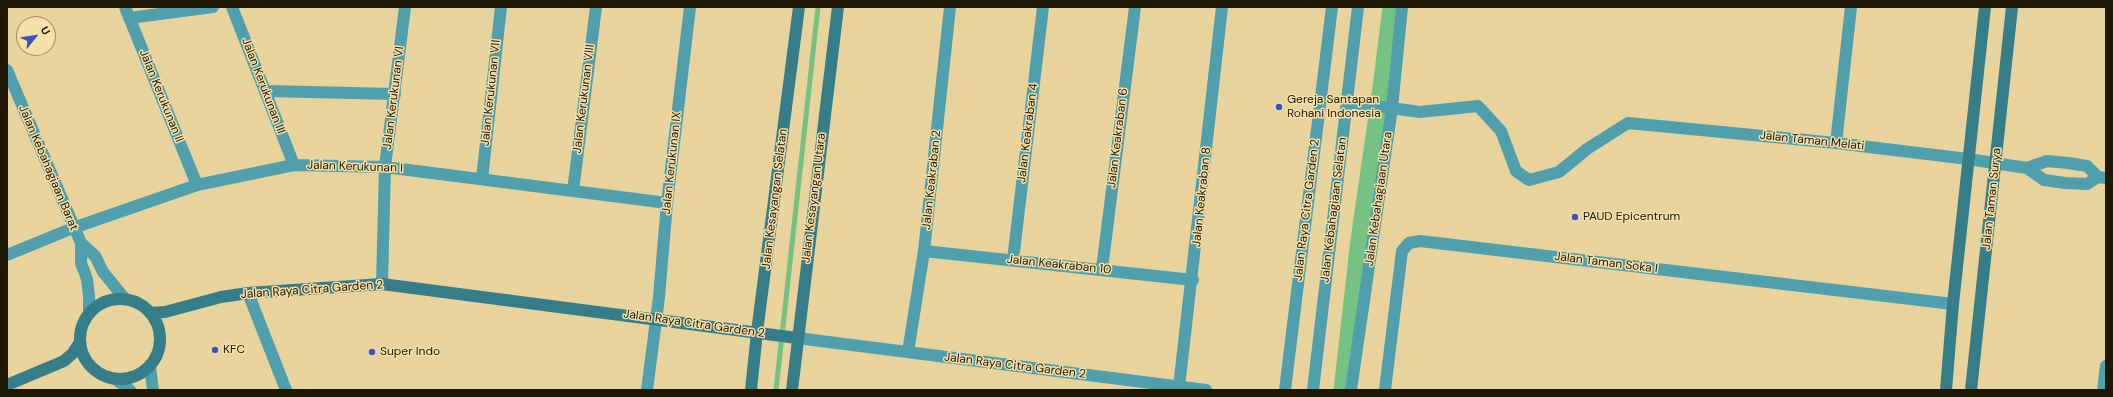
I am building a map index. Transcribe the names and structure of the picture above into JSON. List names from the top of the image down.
{
  "streets": {
    "street": [
      "Jalan Kerukunan III",
      "Jalan Kerukunan VII",
      "Jalan Kerukunan II",
      "Jalan Kerukunan VI",
      "Jalan Kerukunan VIII",
      "Jalan Keakraban 4",
      "Jalan Keakraban 6",
      "Jalan Taman Melati",
      "Jalan Kerukunan IX",
      "Jalan Kerukunan I",
      "Jalan Kebahagiaan Barat",
      "Jalan Keakraban 2",
      "Jalan Keakraban 8",
      "Jalan Kesayangan Utara",
      "Jalan Kesayangan Selatan",
      "Jalan Kebahagiaan Utara",
      "Jalan Taman Surya",
      "Jalan Raya Citra Garden 2",
      "Jalan Kebahagiaan Selatan",
      "Jalan Taman Soka I",
      "Jalan Keakraban 10"
    ]
  },
  "crossings": [
    ["Jalan Kerukunan III", "Jalan Kerukunan I"],
    ["Jalan Kerukunan VII", "Jalan Kerukunan I"],
    ["Jalan Kerukunan II", "Jalan Kerukunan I"],
    ["Jalan Kerukunan VI", "Jalan Kerukunan I"],
    ["Jalan Kerukunan VI", "Jalan Raya Citra Garden 2"],
    ["Jalan Kerukunan VIII", "Jalan Kerukunan I"],
    ["Jalan Keakraban 4", "Jalan Keakraban 10"],
    ["Jalan Keakraban 6", "Jalan Keakraban 10"],
    ["Jalan Taman Melati", "Jalan Kebahagiaan Utara"],
    ["Jalan Taman Melati", "Jalan Taman Surya"],
    ["Jalan Kerukunan IX", "Jalan Kerukunan I"],
    ["Jalan Kerukunan IX", "Jalan Raya Citra Garden 2"],
    ["Jalan Kerukunan I", "Jalan Kebahagiaan Barat"],
    ["Jalan Kebahagiaan Barat", "Jalan Raya Citra Garden 2"],
    ["Jalan Keakraban 2", "Jalan Raya Citra Garden 2"],
    ["Jalan Keakraban 2", "Jalan Keakraban 10"],
    ["Jalan Keakraban 8", "Jalan Raya Citra Garden 2"],
    ["Jalan Keakraban 8", "Jalan Keakraban 10"],
    ["Jalan Kesayangan Utara", "Jalan Raya Citra Garden 2"],
    ["Jalan Kesayangan Selatan", "Jalan Raya Citra Garden 2"]
  ],
  "places": [
    "Gereja Santapan Rohani Indonesia",
    "PAUD Epicentrum",
    "KFC",
    "Super Indo"
  ],
  "north": "top right"
}
